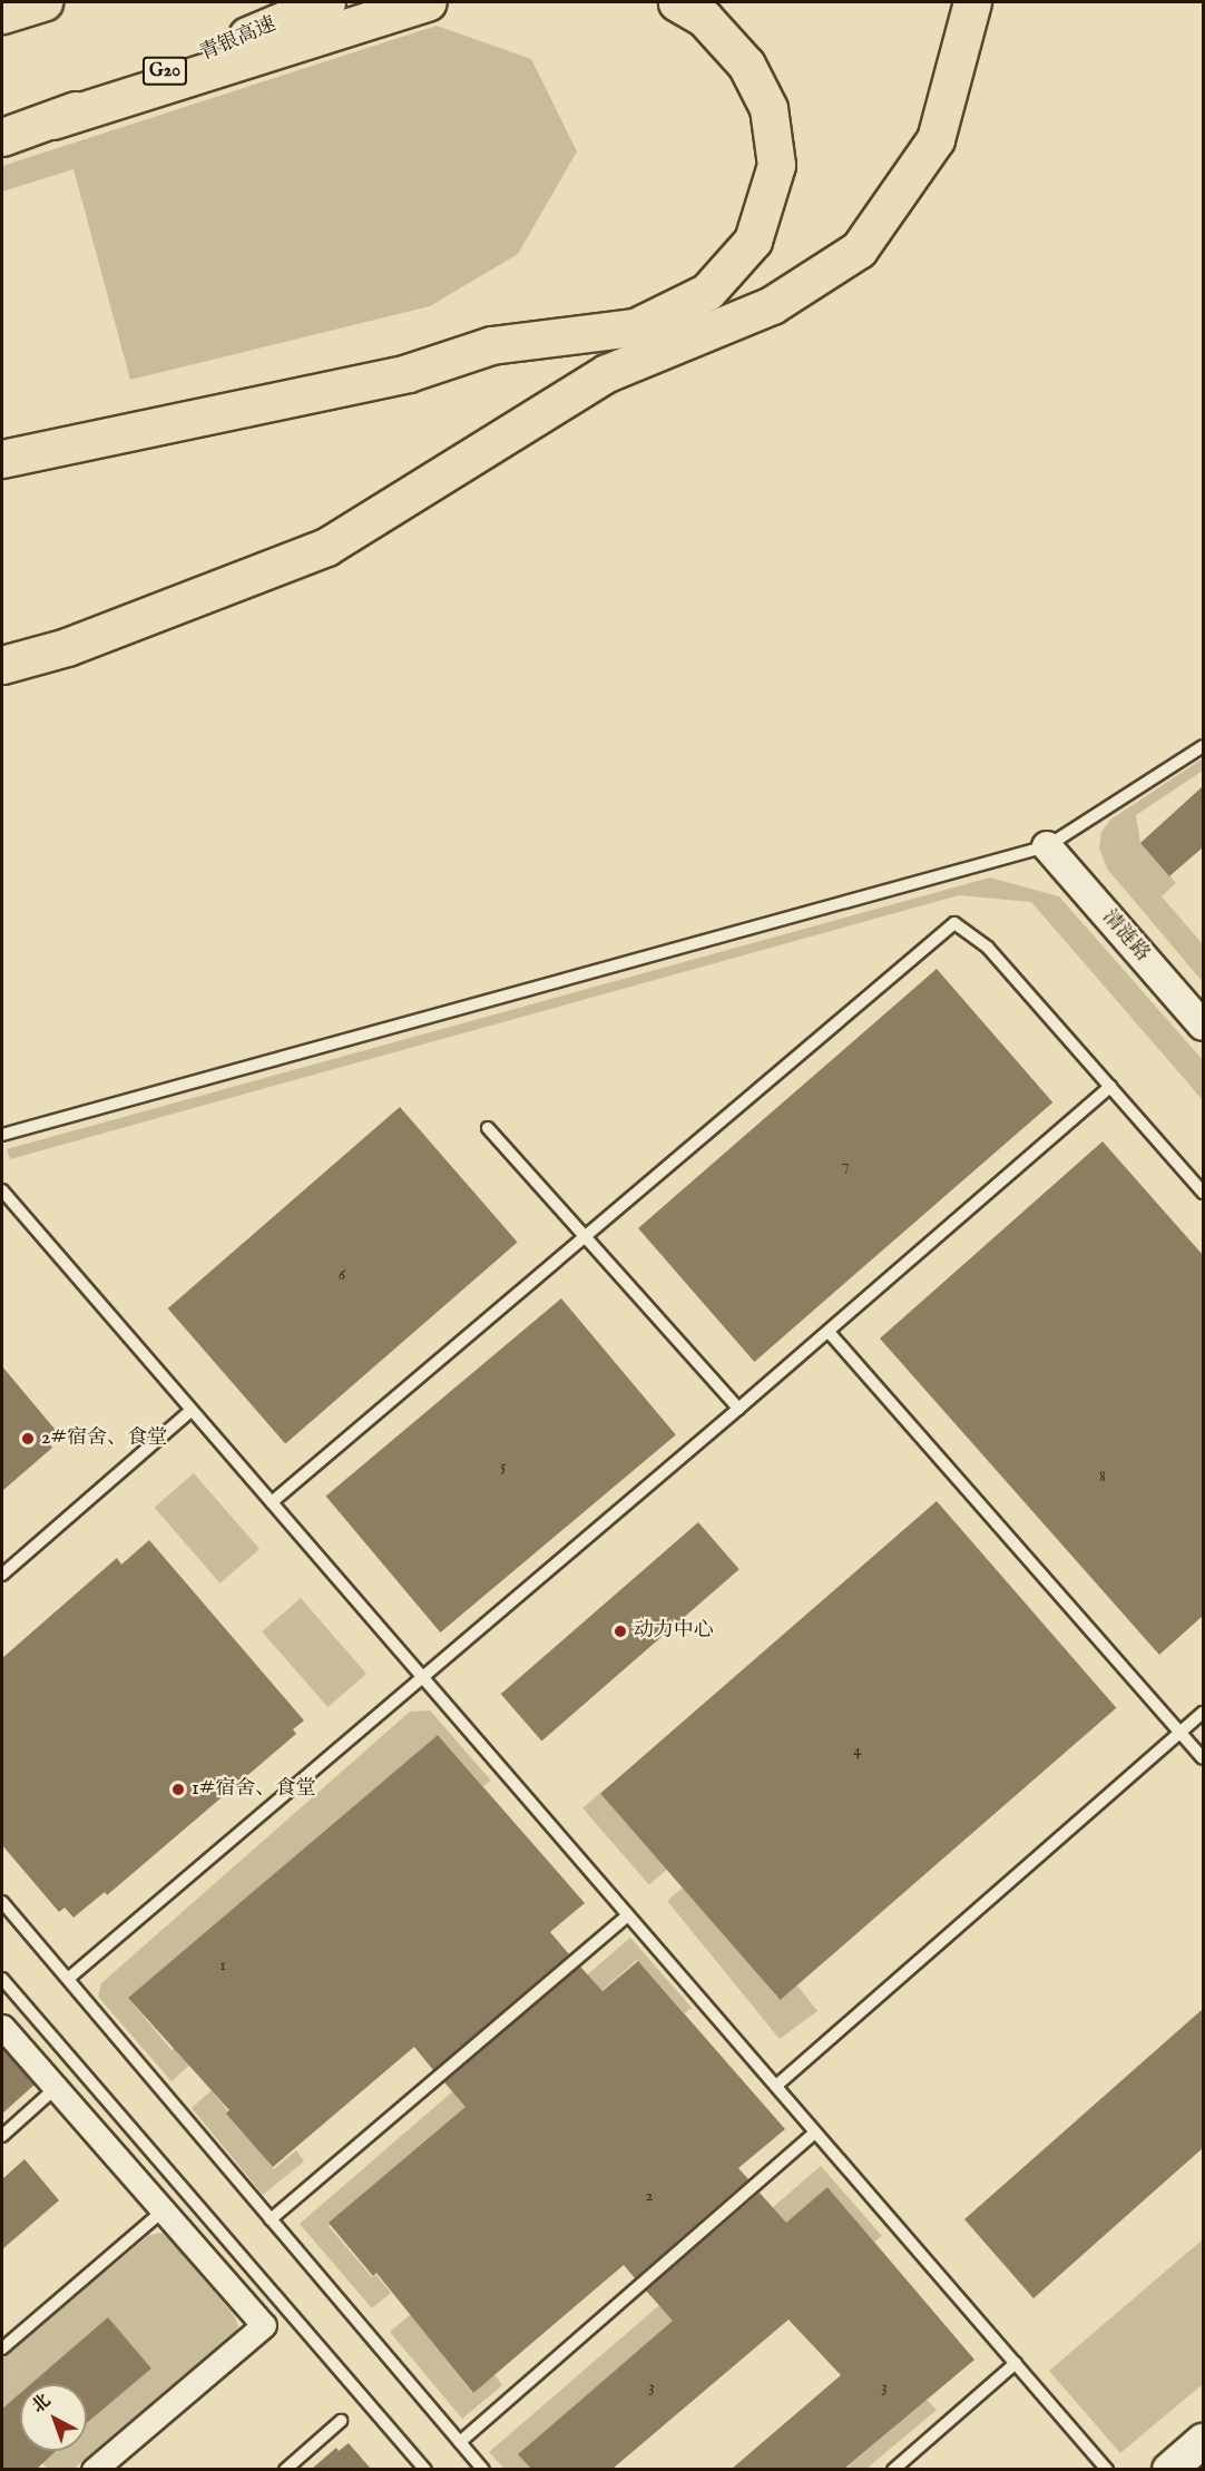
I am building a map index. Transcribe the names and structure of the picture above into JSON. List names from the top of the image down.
{
  "streets": {
    "highway": ["青银高速", "G20"],
    "street": ["清涟路"]
  },
  "places": ["2#宿舍、食堂", "动力中心", "1#宿舍、食堂"],
  "house_numbers": [
    "7",
    "6",
    "5",
    "8",
    "4",
    "1",
    "2",
    "3",
    "3"
  ],
  "north": "top left"
}
